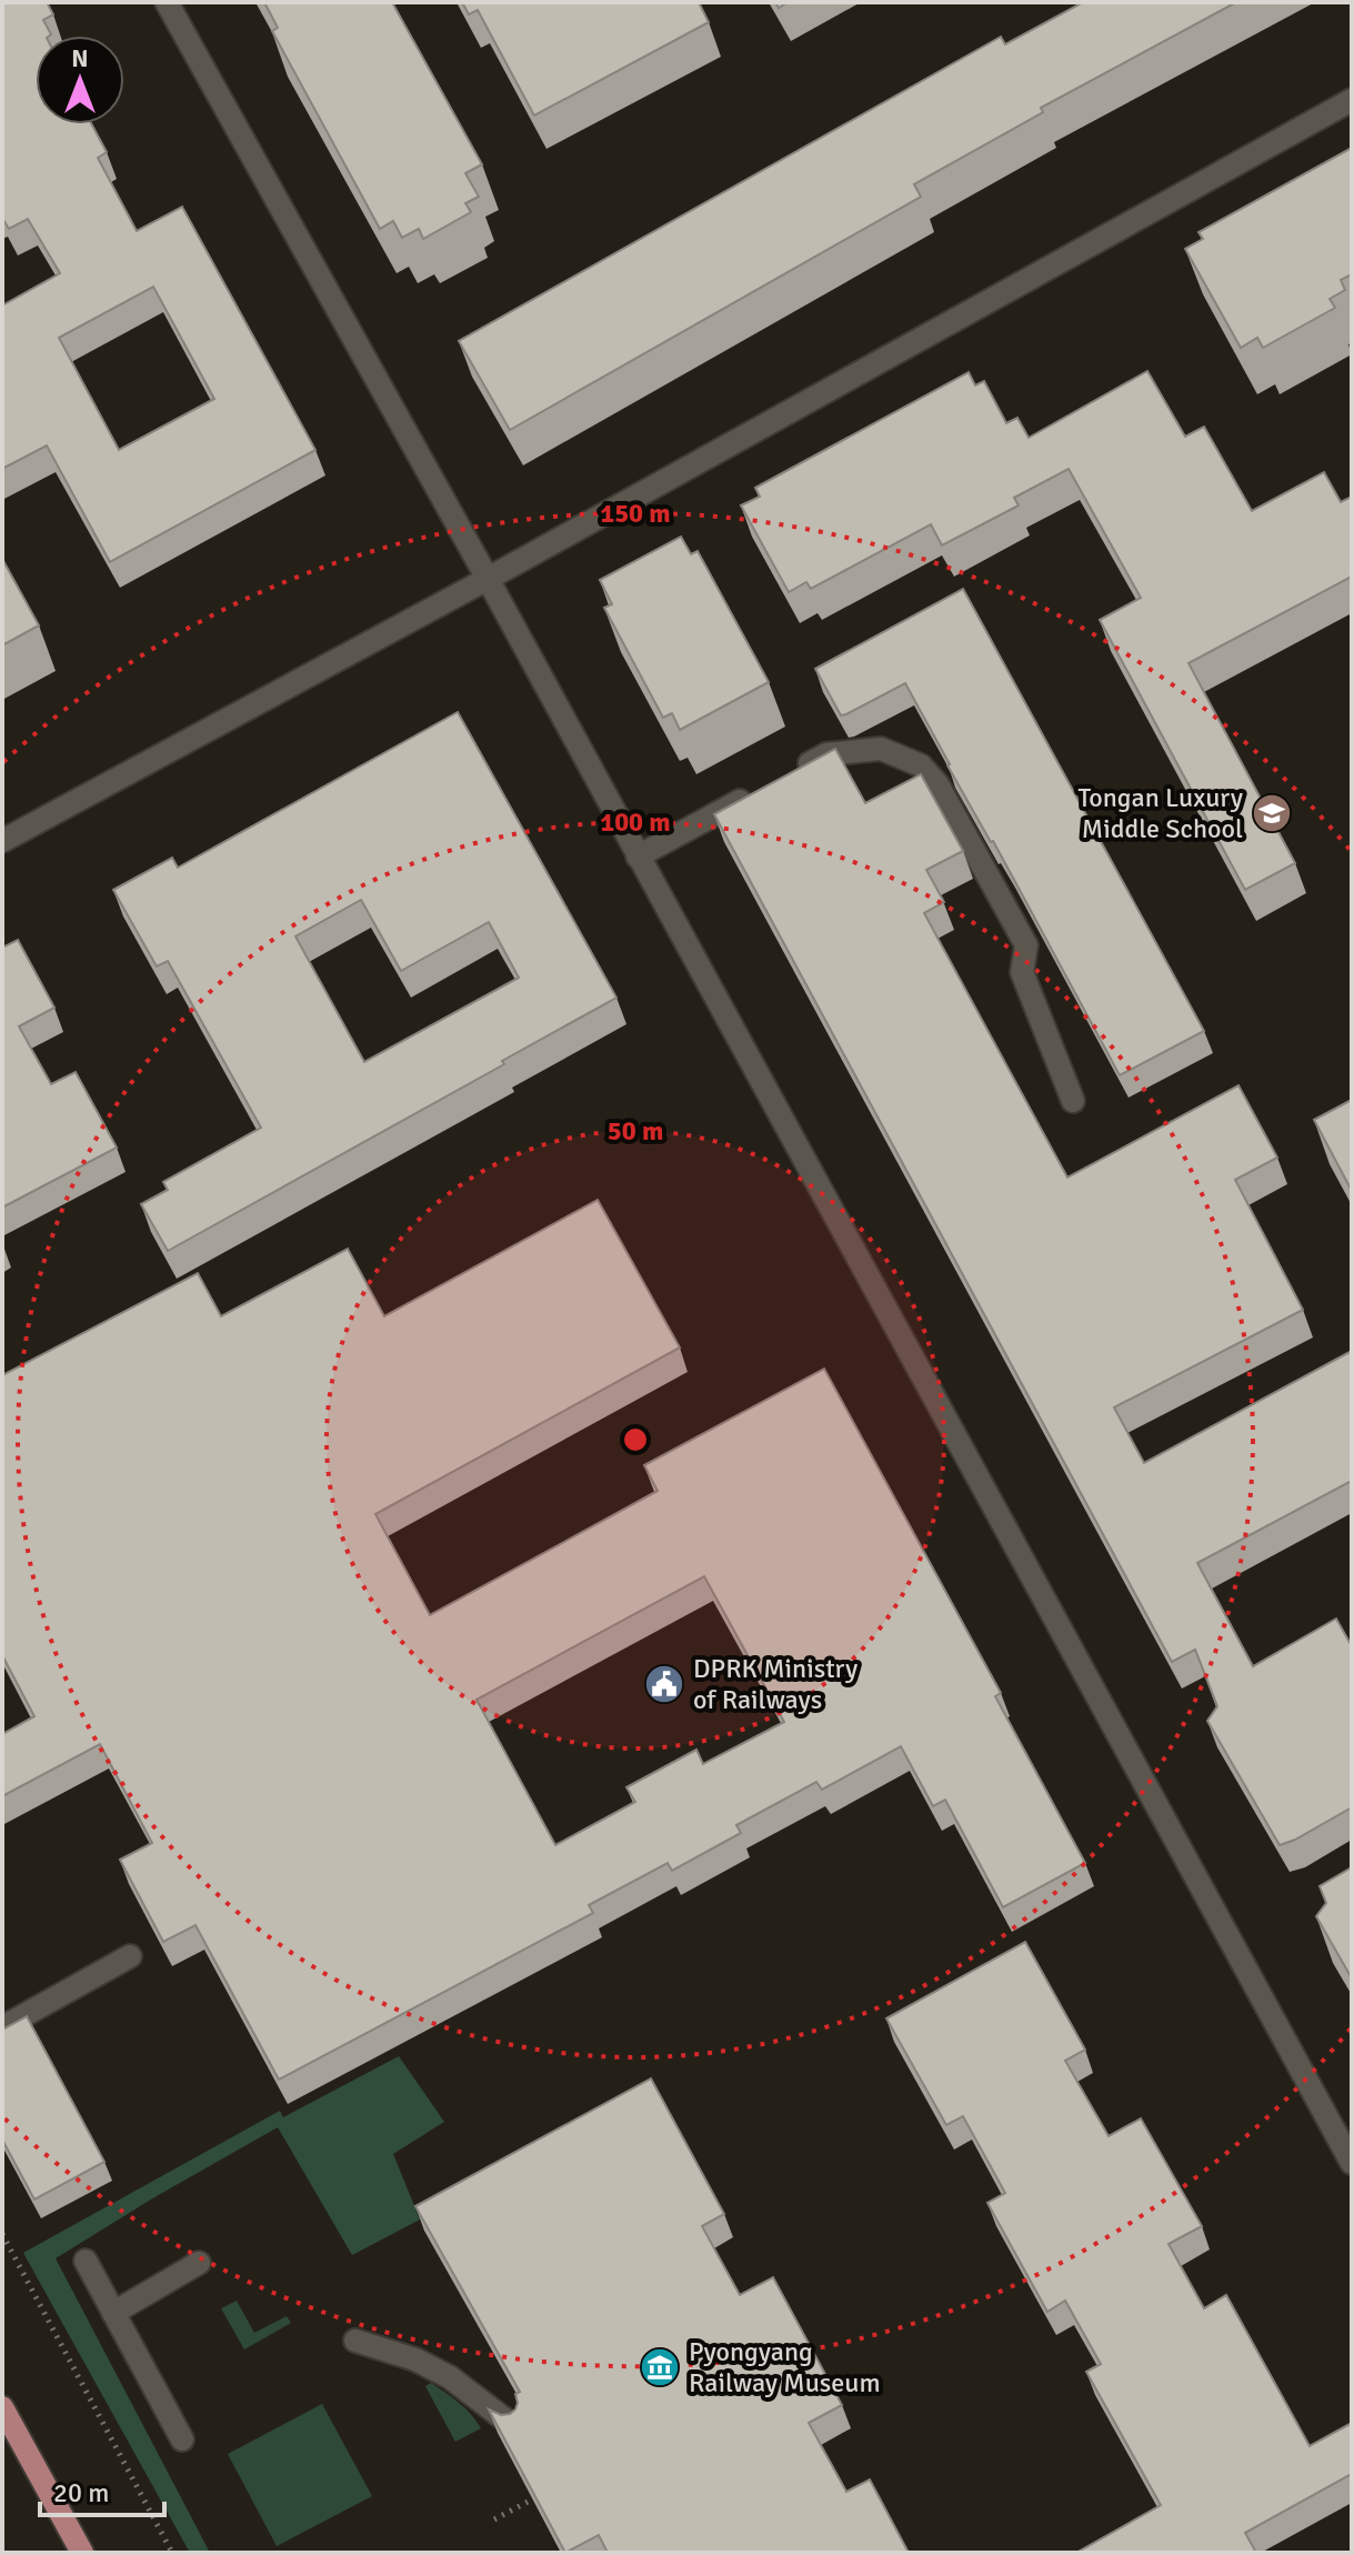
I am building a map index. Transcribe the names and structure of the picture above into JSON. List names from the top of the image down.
{
  "places": {
    "school or university": ["Tongan Luxury Middle School"],
    "public building": ["DPRK Ministry of Railways"],
    "museum": ["Pyongyang Railway Museum"]
  },
  "scale_bar": "20 m",
  "north": "top",
  "rings": ["150 m", "100 m", "50 m"]
}
